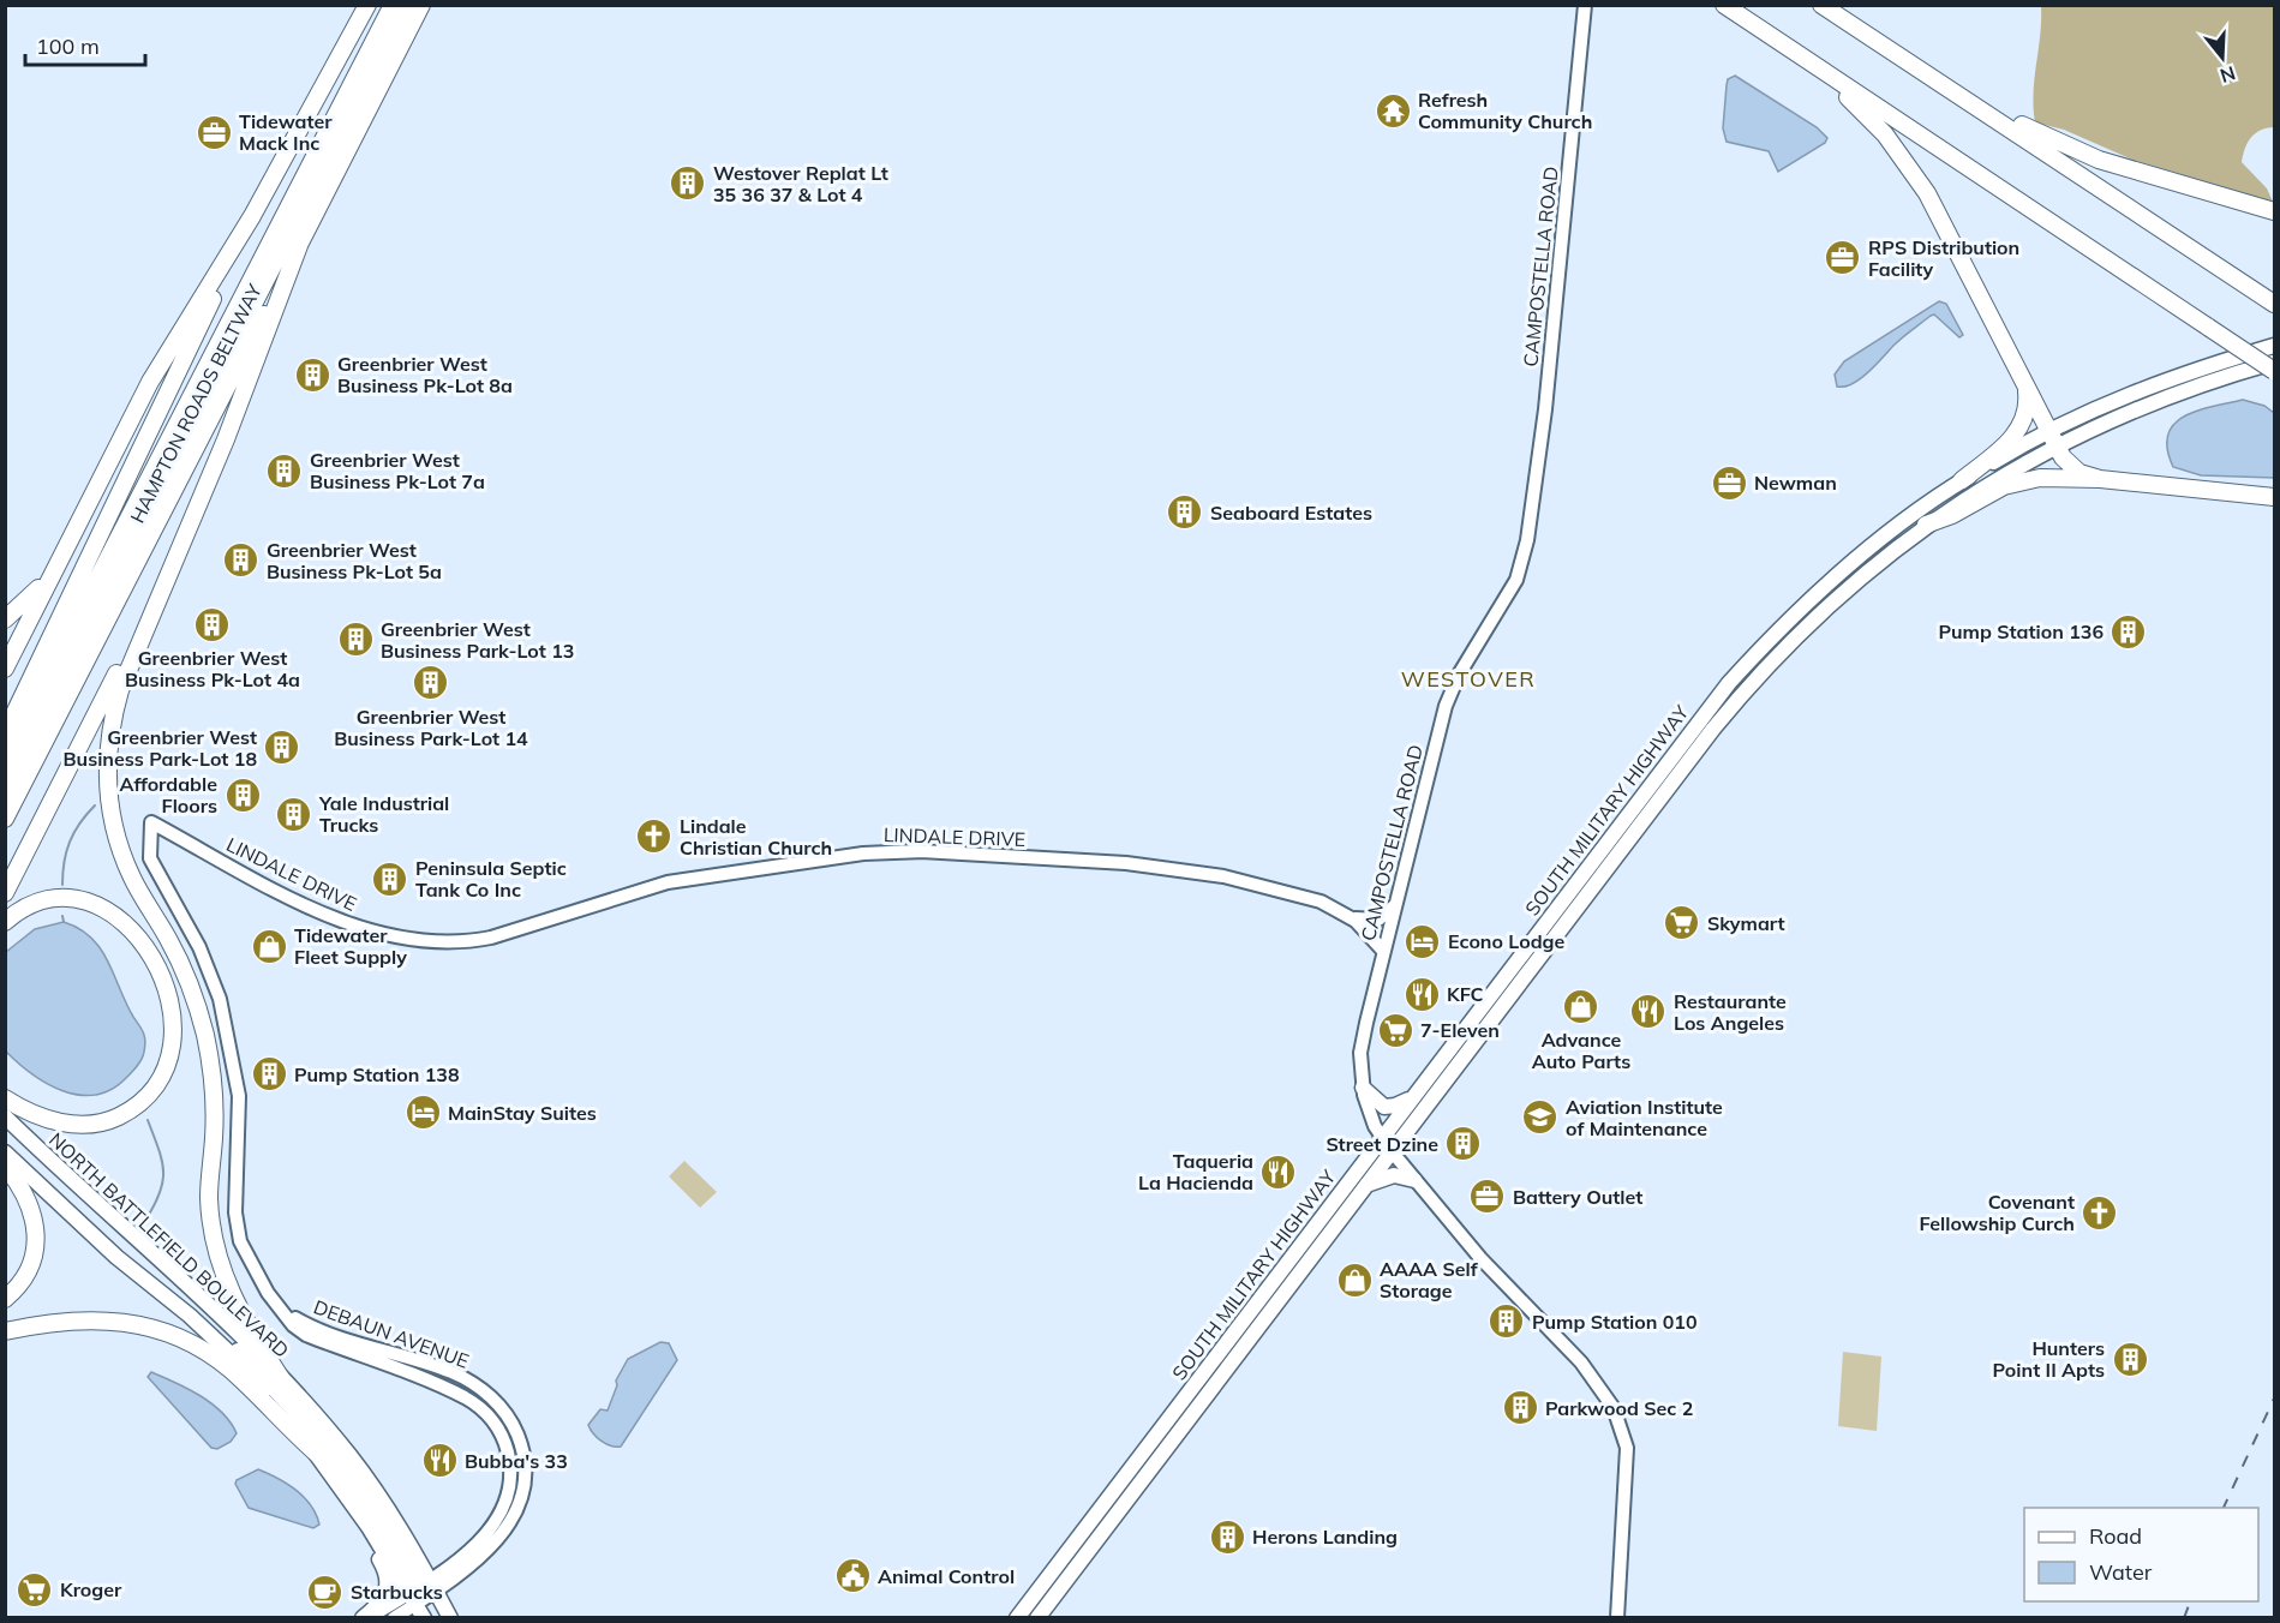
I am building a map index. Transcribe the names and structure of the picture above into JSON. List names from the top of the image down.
{
  "streets": {
    "highway": ["HAMPTON ROADS BELTWAY"],
    "main road": ["SOUTH MILITARY HIGHWAY", "NORTH BATTLEFIELD BOULEVARD"],
    "street": ["CAMPOSTELLA ROAD", "LINDALE DRIVE", "DEBAUN AVENUE"]
  },
  "crossings": [
    ["CAMPOSTELLA ROAD", "SOUTH MILITARY HIGHWAY"],
    ["CAMPOSTELLA ROAD", "LINDALE DRIVE"],
    ["LINDALE DRIVE", "DEBAUN AVENUE"],
    ["NORTH BATTLEFIELD BOULEVARD", "DEBAUN AVENUE"]
  ],
  "districts": ["WESTOVER"],
  "places": {
    "temple": ["Refresh Community Church"],
    "office": [
      "Tidewater Mack Inc",
      "RPS Distribution Facility",
      "Newman",
      "Battery Outlet"
    ],
    "building": [
      "Westover Replat Lt 35 36 37 & Lot 4",
      "Greenbrier West Business Pk-Lot 8a",
      "Greenbrier West Business Pk-Lot 7a",
      "Seaboard Estates",
      "Greenbrier West Business Pk-Lot 5a",
      "Greenbrier West Business Pk-Lot 4a",
      "Pump Station 136",
      "Greenbrier West Business Park-Lot 13",
      "Greenbrier West Business Park-Lot 14",
      "Greenbrier West Business Park-Lot 18",
      "Affordable Floors",
      "Yale Industrial Trucks",
      "Peninsula Septic Tank Co Inc",
      "Pump Station 138",
      "Street Dzine",
      "Pump Station 010",
      "Hunters Point II Apts",
      "Parkwood Sec 2",
      "Herons Landing"
    ],
    "church": ["Lindale Christian Church", "Covenant Fellowship Curch"],
    "supermarket": ["Skymart", "7-Eleven", "Kroger"],
    "hotel": ["Econo Lodge", "MainStay Suites"],
    "shop": ["Tidewater Fleet Supply", "Advance Auto Parts", "AAAA Self Storage"],
    "restaurant": [
      "KFC",
      "Restaurante Los Angeles",
      "Taqueria La Hacienda",
      "Bubba's 33"
    ],
    "school or university": ["Aviation Institute of Maintenance"],
    "public building": ["Animal Control"],
    "cafe": ["Starbucks"]
  },
  "legend": ["Road", "Water"],
  "scale_bar": "100 m",
  "north": "bottom"
}
